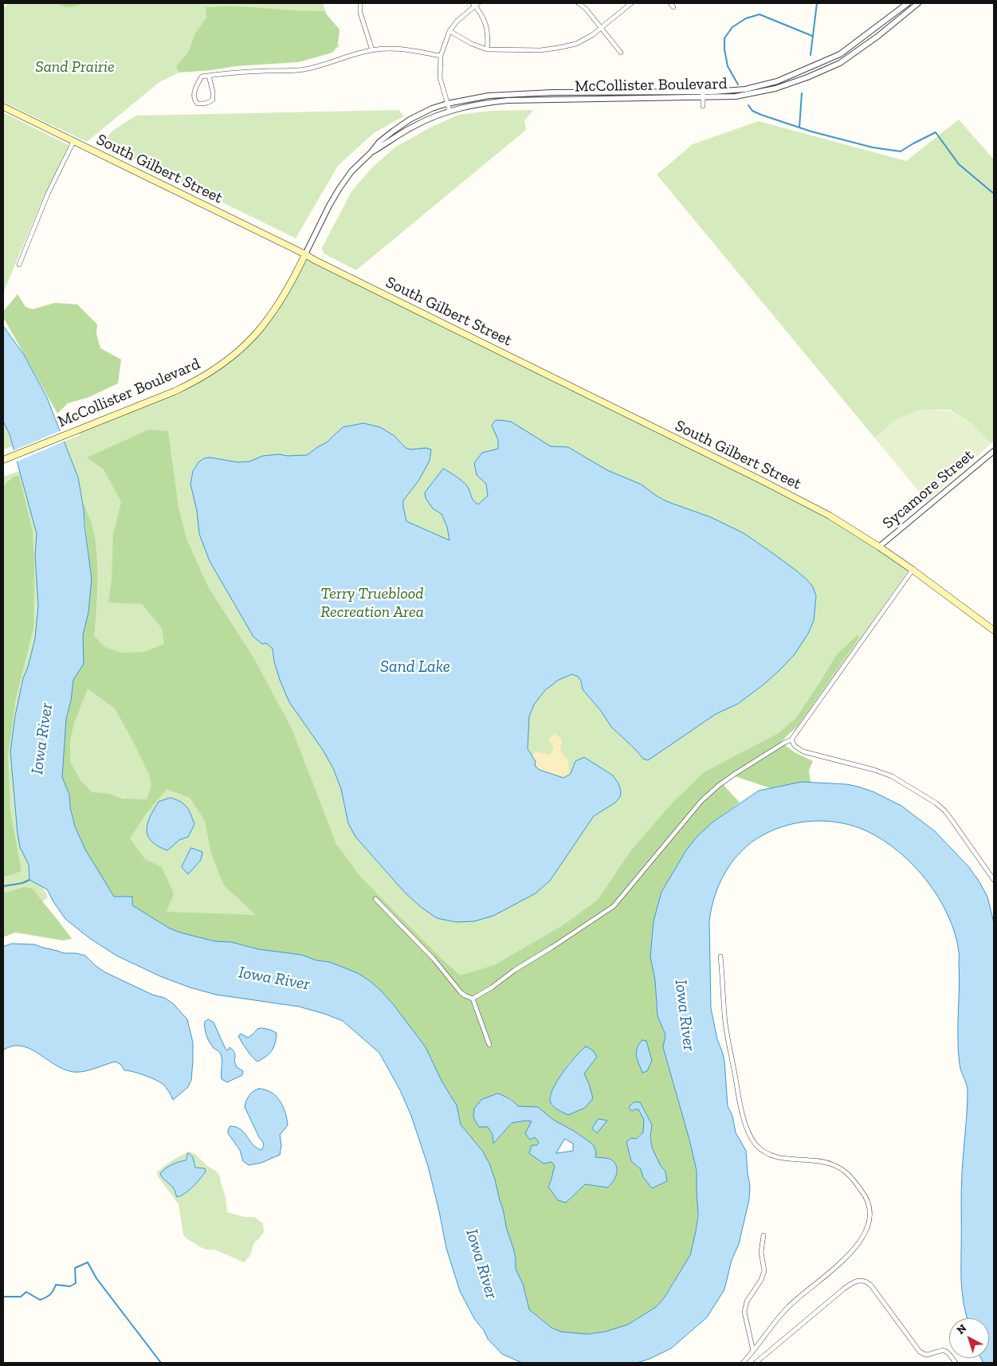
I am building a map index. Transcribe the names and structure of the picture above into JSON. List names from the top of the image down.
{
  "streets": {
    "main road": ["McCollister Boulevard", "South Gilbert Street"],
    "street": ["Sycamore Street"]
  },
  "crossings": [
    ["McCollister Boulevard", "South Gilbert Street"],
    ["South Gilbert Street", "Sycamore Street"]
  ],
  "water": ["Sand Lake", "Iowa River"],
  "parks": ["Sand Prairie", "Terry Trueblood Recreation Area"],
  "north": "top left"
}
